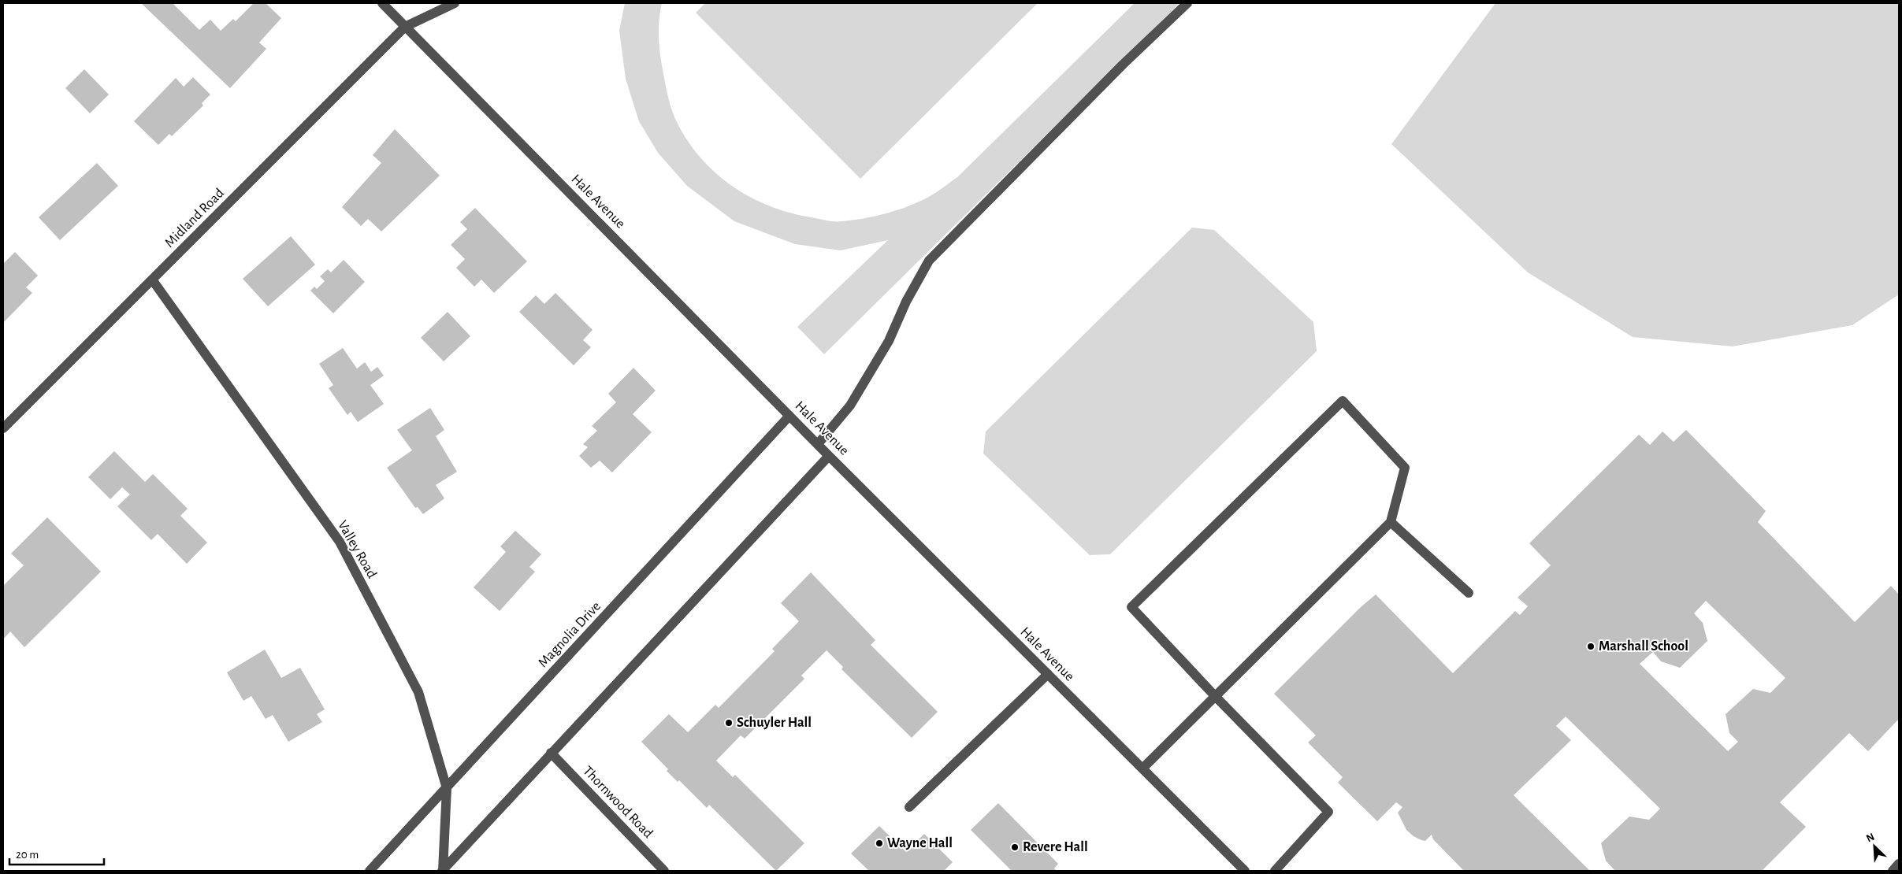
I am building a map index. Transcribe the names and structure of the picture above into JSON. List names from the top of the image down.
{
  "streets": {
    "street": [
      "Hale Avenue",
      "Midland Road",
      "Valley Road",
      "Magnolia Drive",
      "Thornwood Road"
    ]
  },
  "crossings": [
    ["Hale Avenue", "Midland Road"],
    ["Hale Avenue", "Magnolia Drive"],
    ["Midland Road", "Valley Road"],
    ["Valley Road", "Magnolia Drive"]
  ],
  "places": [
    "Marshall School",
    "Schuyler Hall",
    "Wayne Hall",
    "Revere Hall"
  ],
  "scale_bar": "20 m",
  "north": "top left"
}
